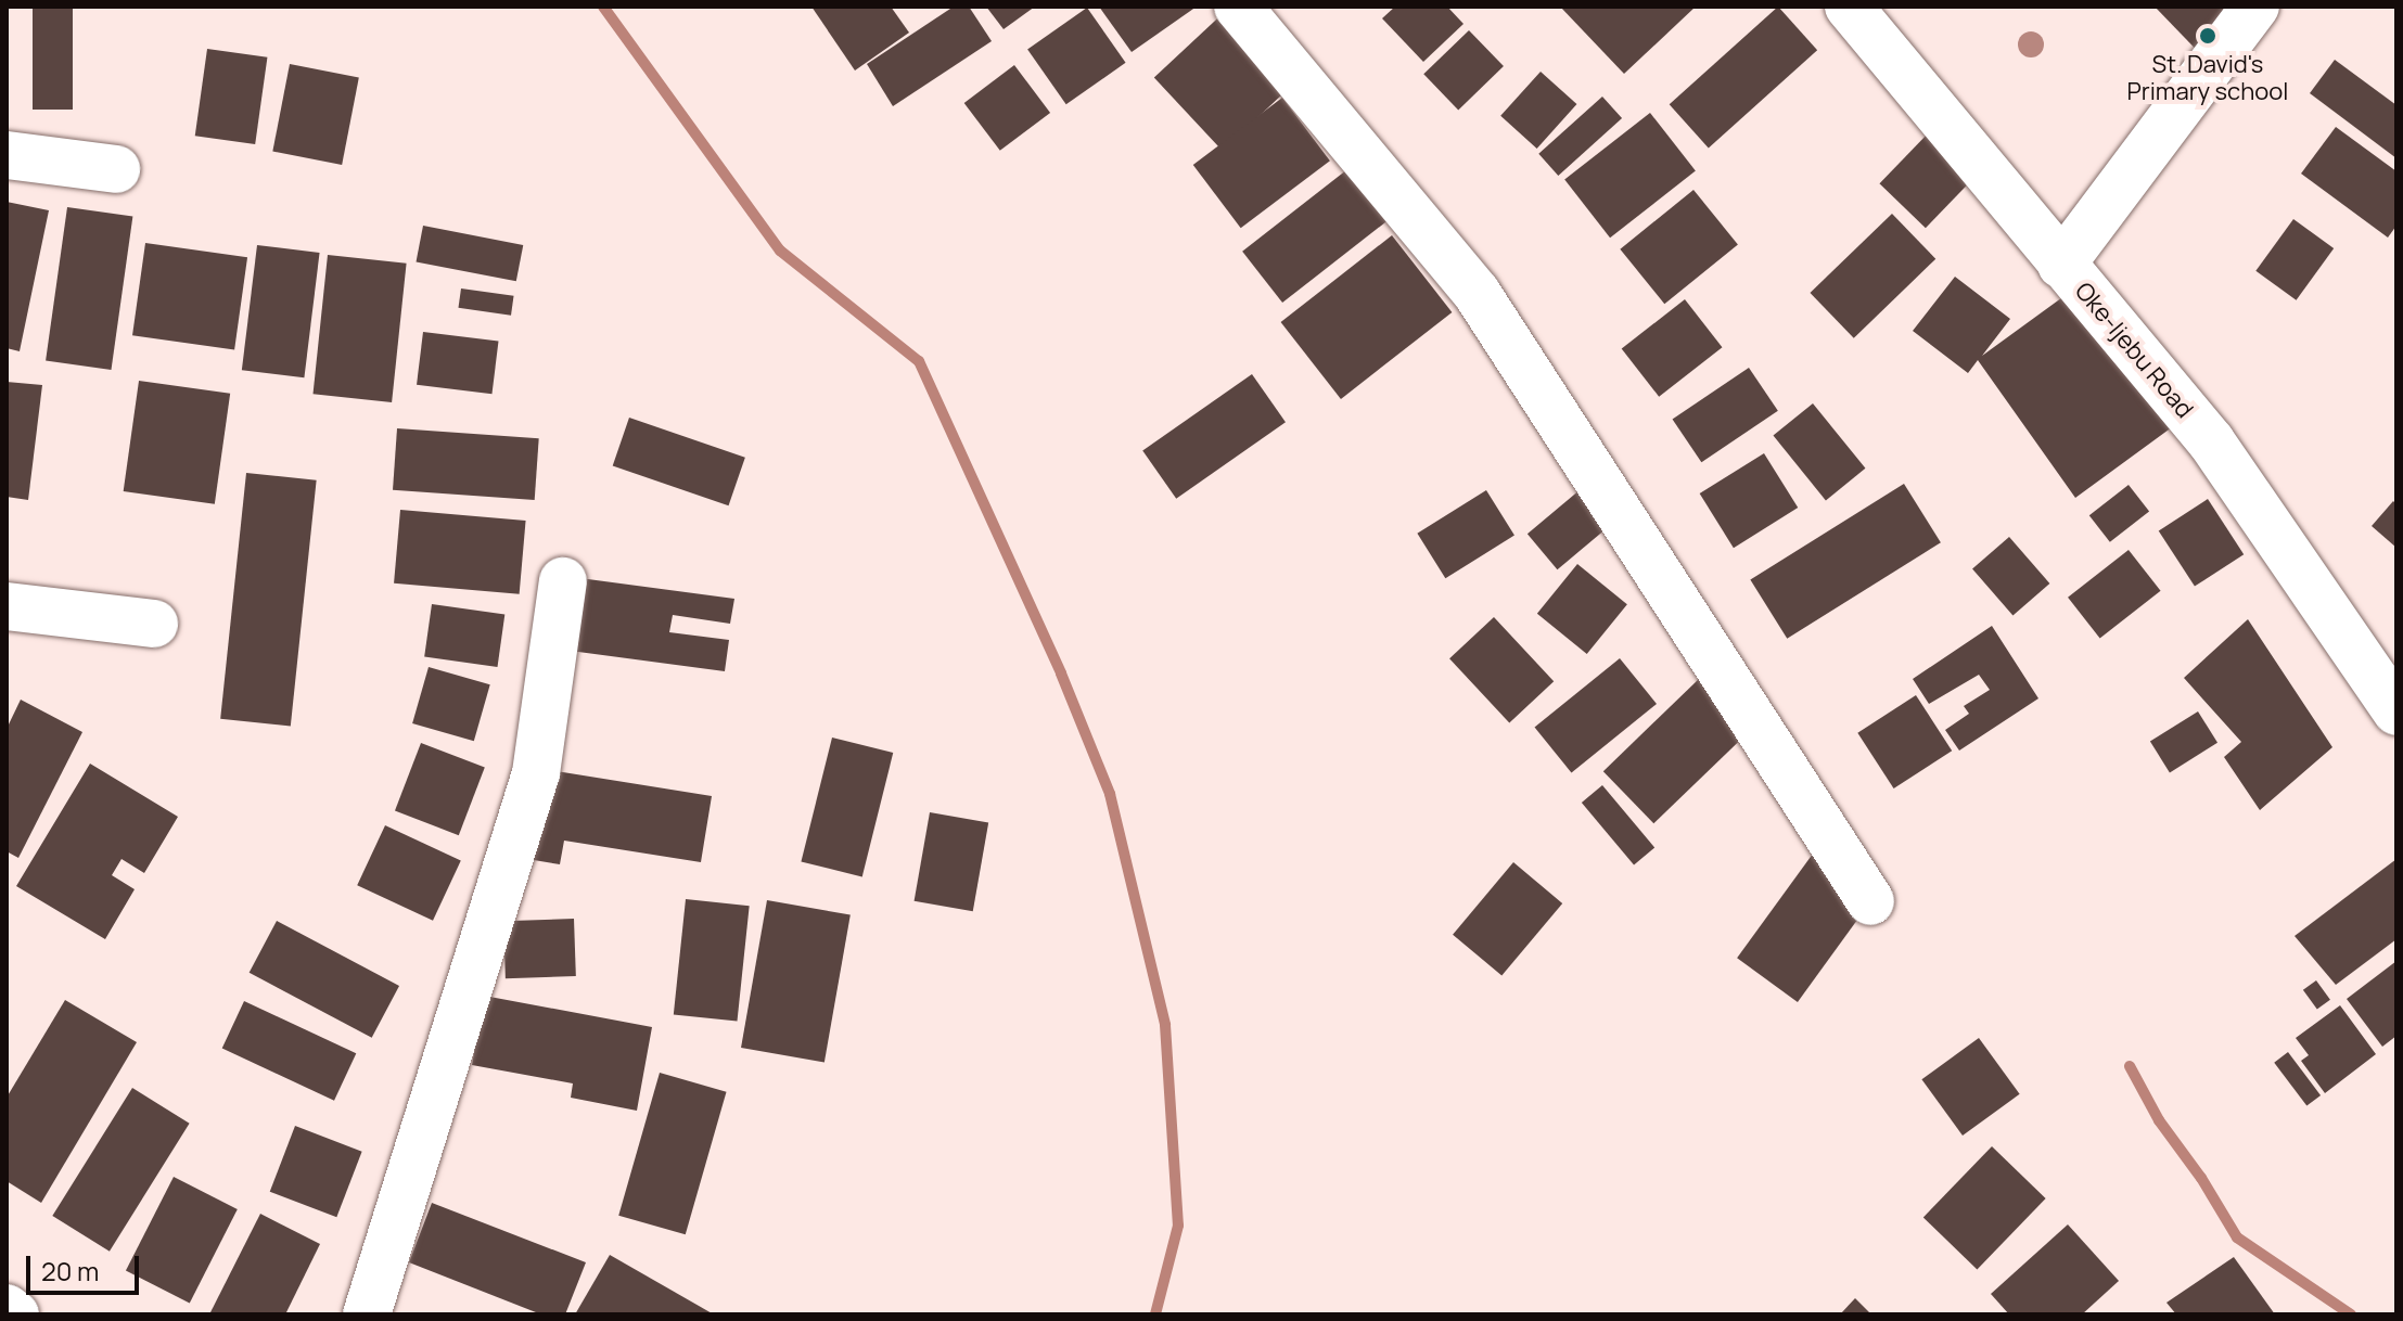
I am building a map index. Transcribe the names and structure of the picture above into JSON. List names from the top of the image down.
{
  "streets": {
    "street": ["Oke-Ijebu Road"]
  },
  "places": ["St. David's Primary school"],
  "scale_bar": "20 m"
}
